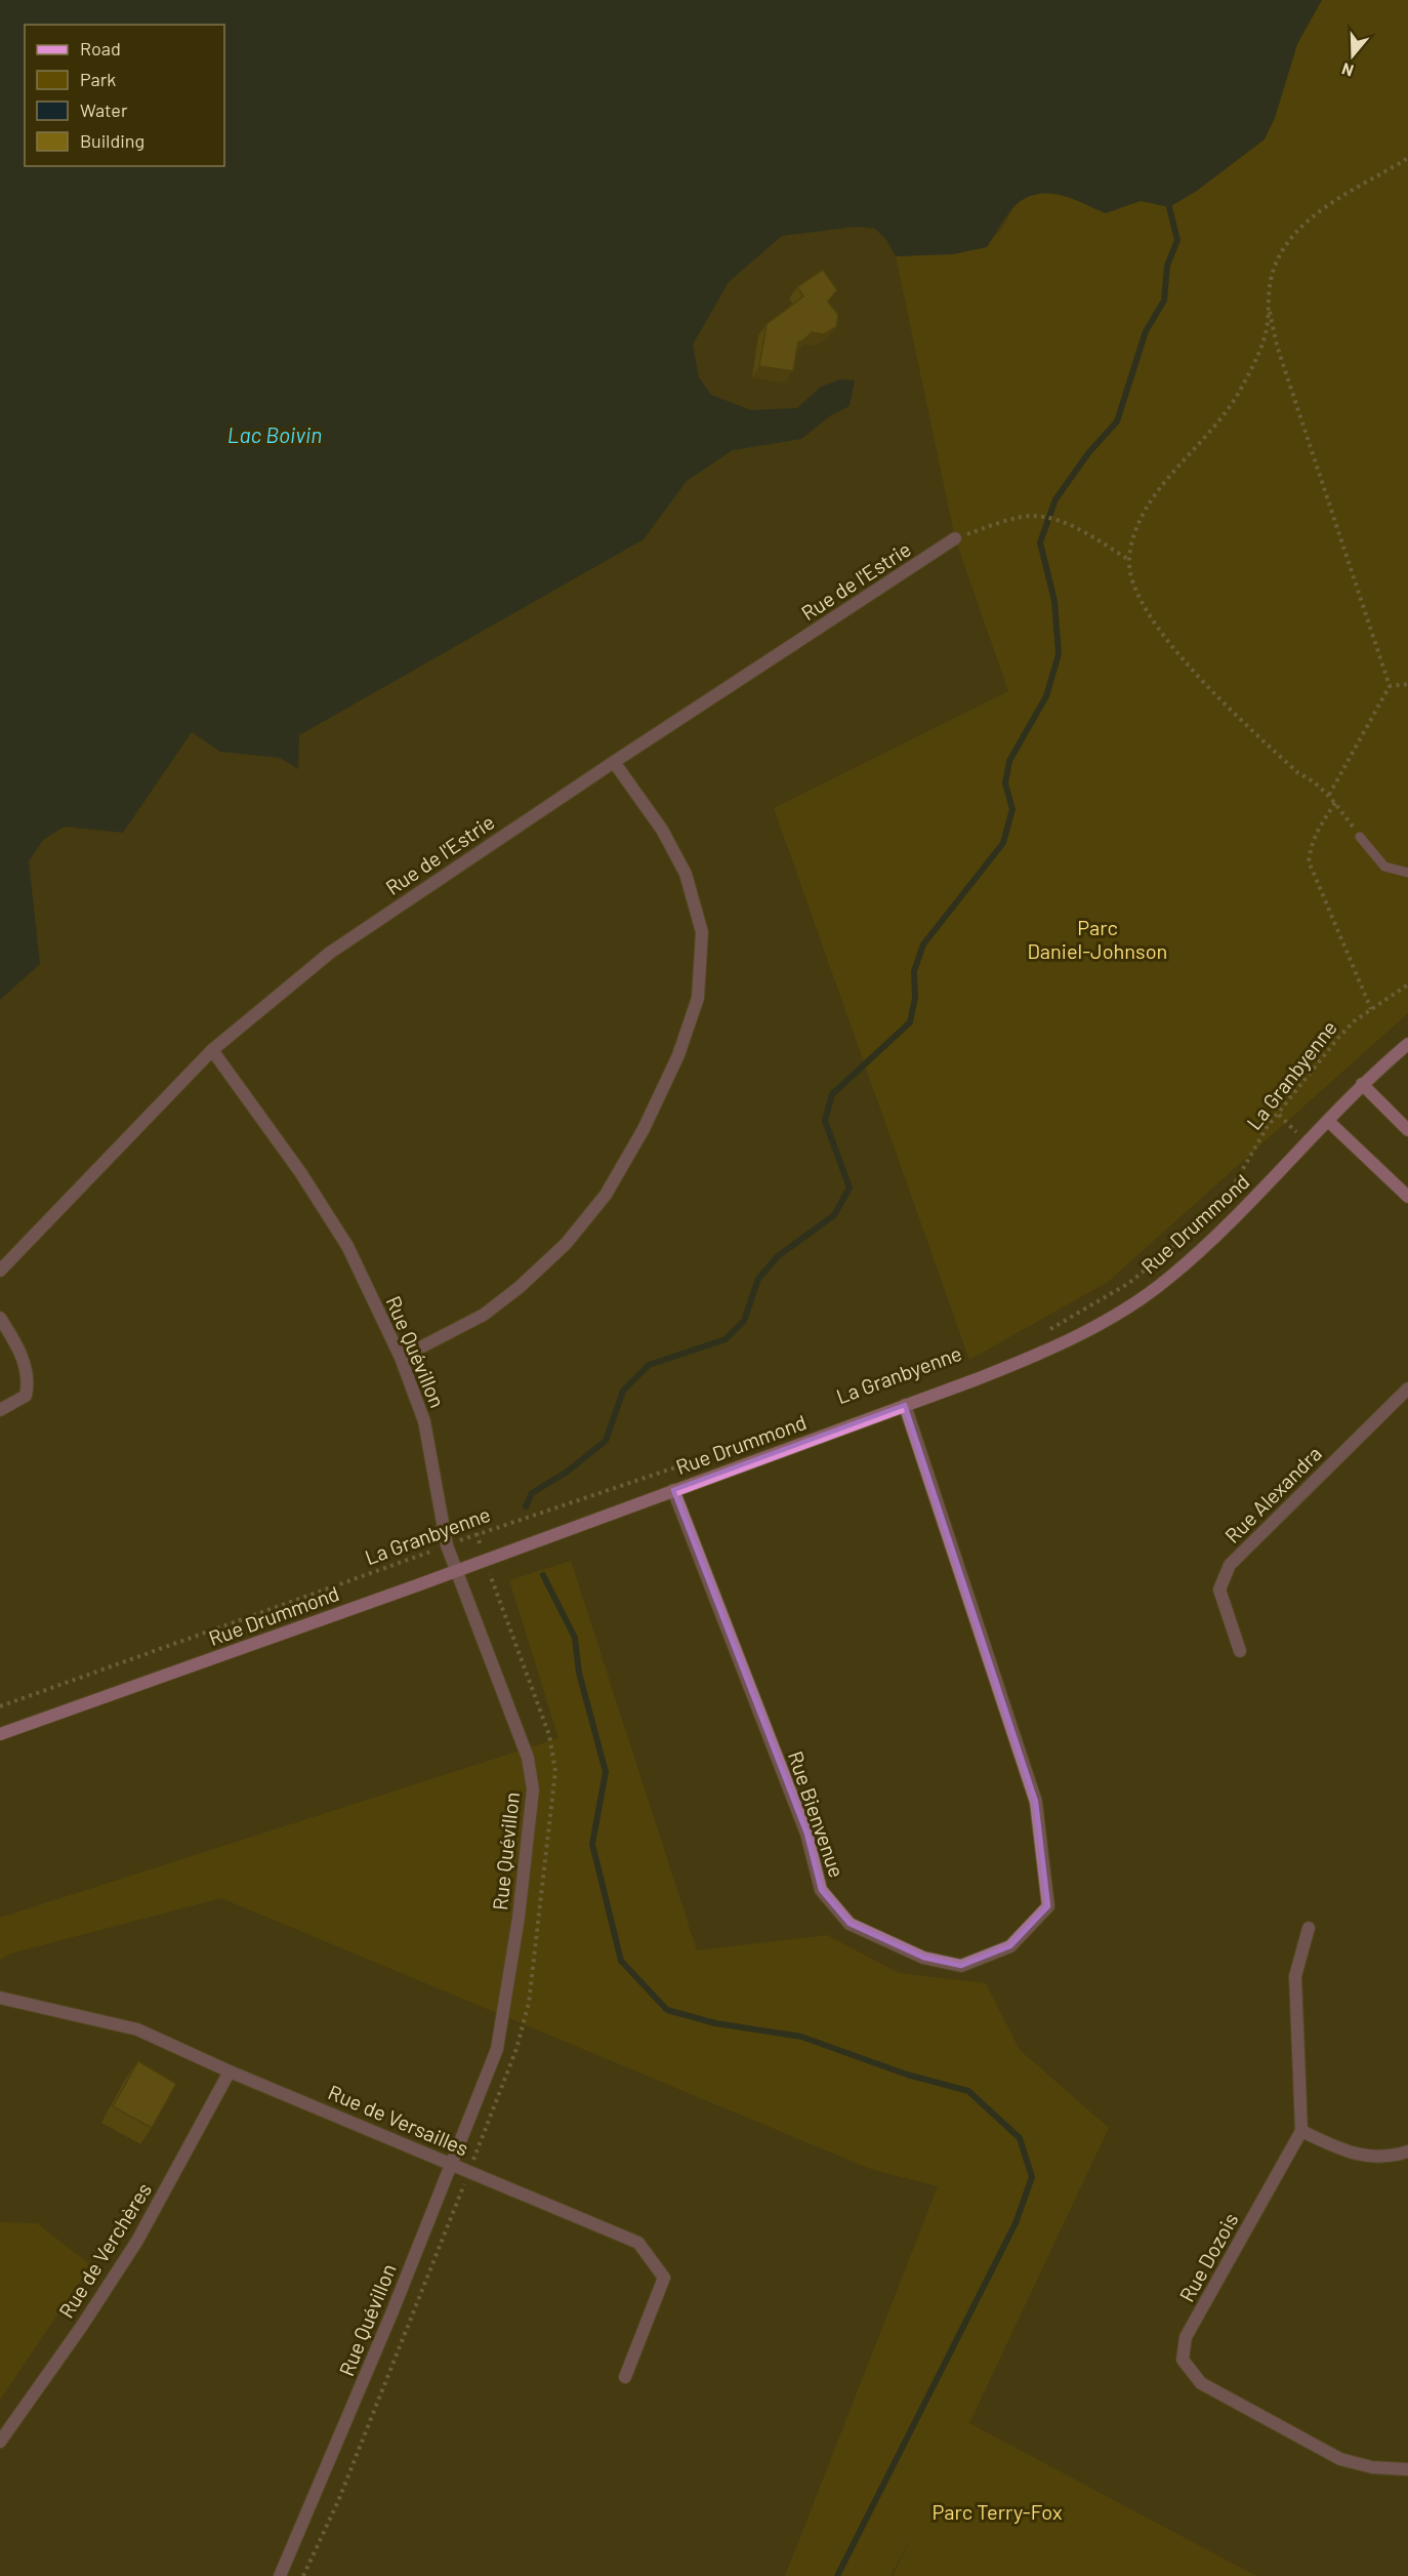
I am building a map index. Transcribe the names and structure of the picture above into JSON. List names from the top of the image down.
{
  "streets": {
    "street": [
      "Rue de l'Estrie",
      "Rue Drummond",
      "Rue Quévillon",
      "Rue Alexandra",
      "Rue Bienvenue",
      "Rue de Versailles",
      "Rue de Verchères",
      "Rue Dozois"
    ],
    "path": ["La Granbyenne"]
  },
  "crossings": [
    ["Rue de l'Estrie", "Rue Quévillon"],
    ["La Granbyenne", "Rue Quévillon"],
    ["Rue Drummond", "Rue Quévillon"],
    ["Rue Drummond", "Rue Bienvenue"],
    ["Rue Quévillon", "Rue de Versailles"],
    ["Rue de Versailles", "Rue de Verchères"]
  ],
  "water": ["Lac Boivin"],
  "parks": ["Parc Daniel-Johnson", "Parc Terry-Fox"],
  "legend": [
    "Road",
    "Park",
    "Water",
    "Building"
  ],
  "north": "bottom"
}
